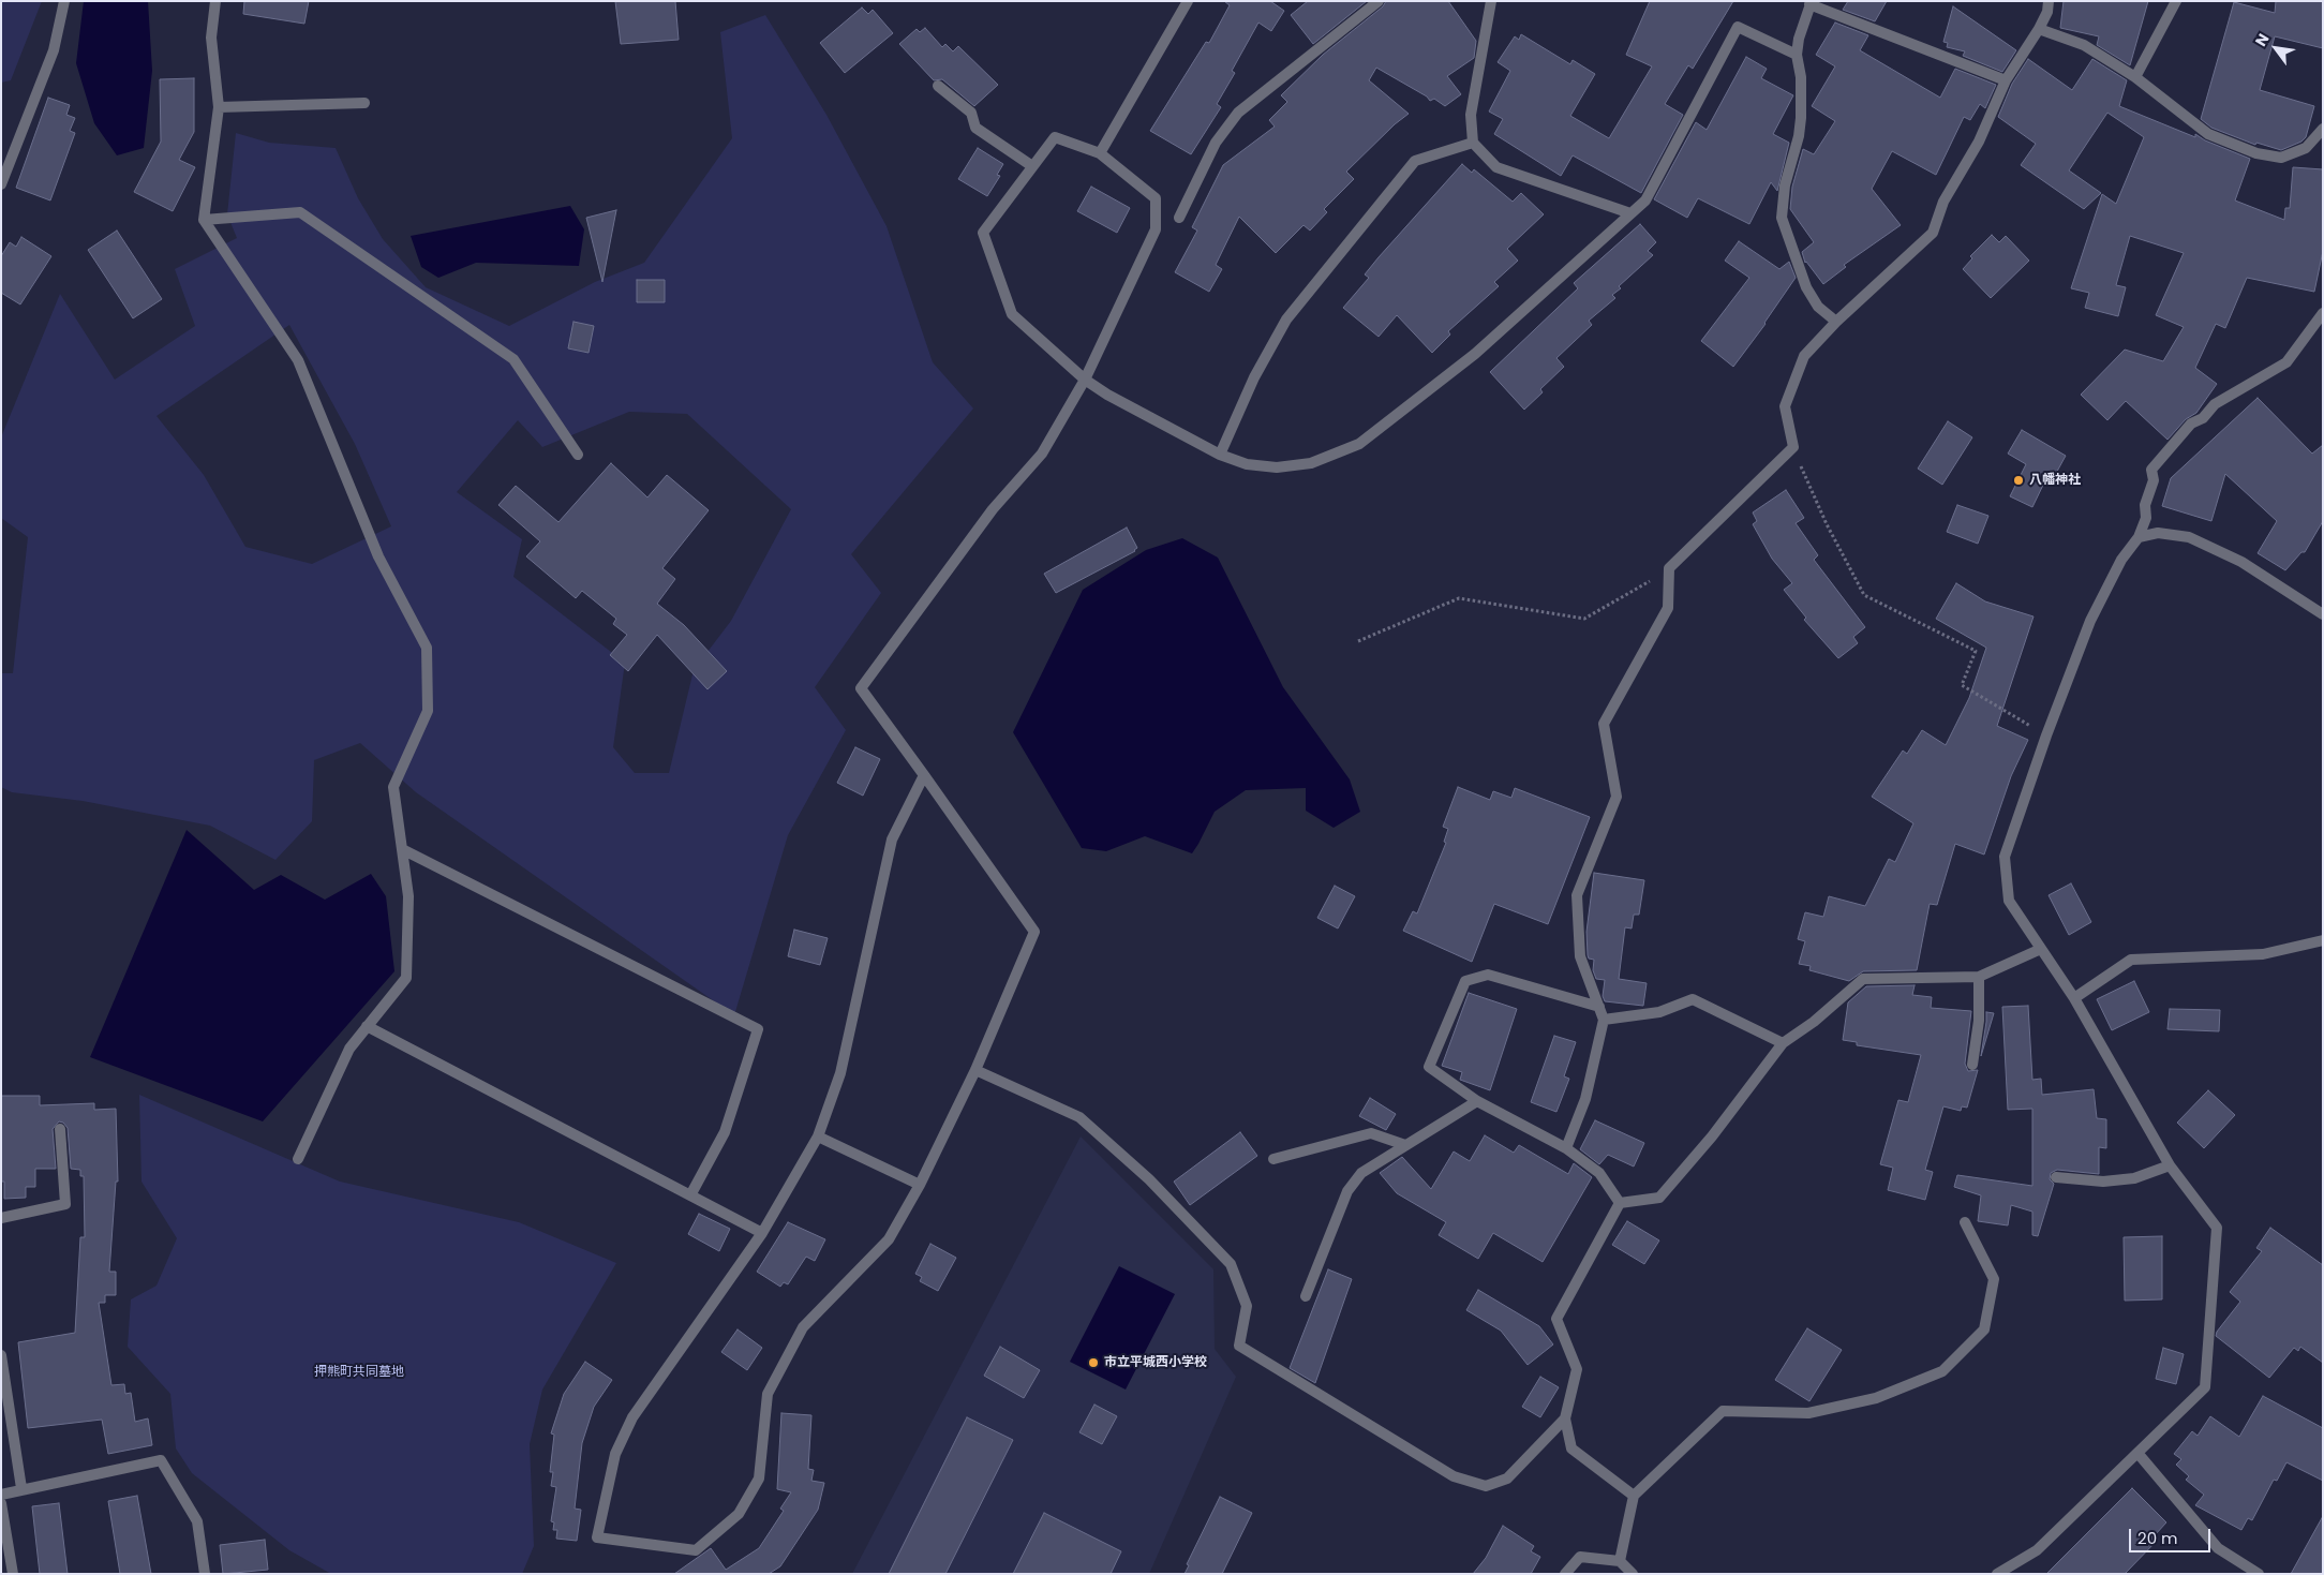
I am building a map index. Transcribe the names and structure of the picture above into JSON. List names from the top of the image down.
{
  "parks": ["押熊町共同墓地"],
  "places": ["八幡神社", "市立平城西小学校"],
  "scale_bar": "20 m",
  "north": "top left"
}
